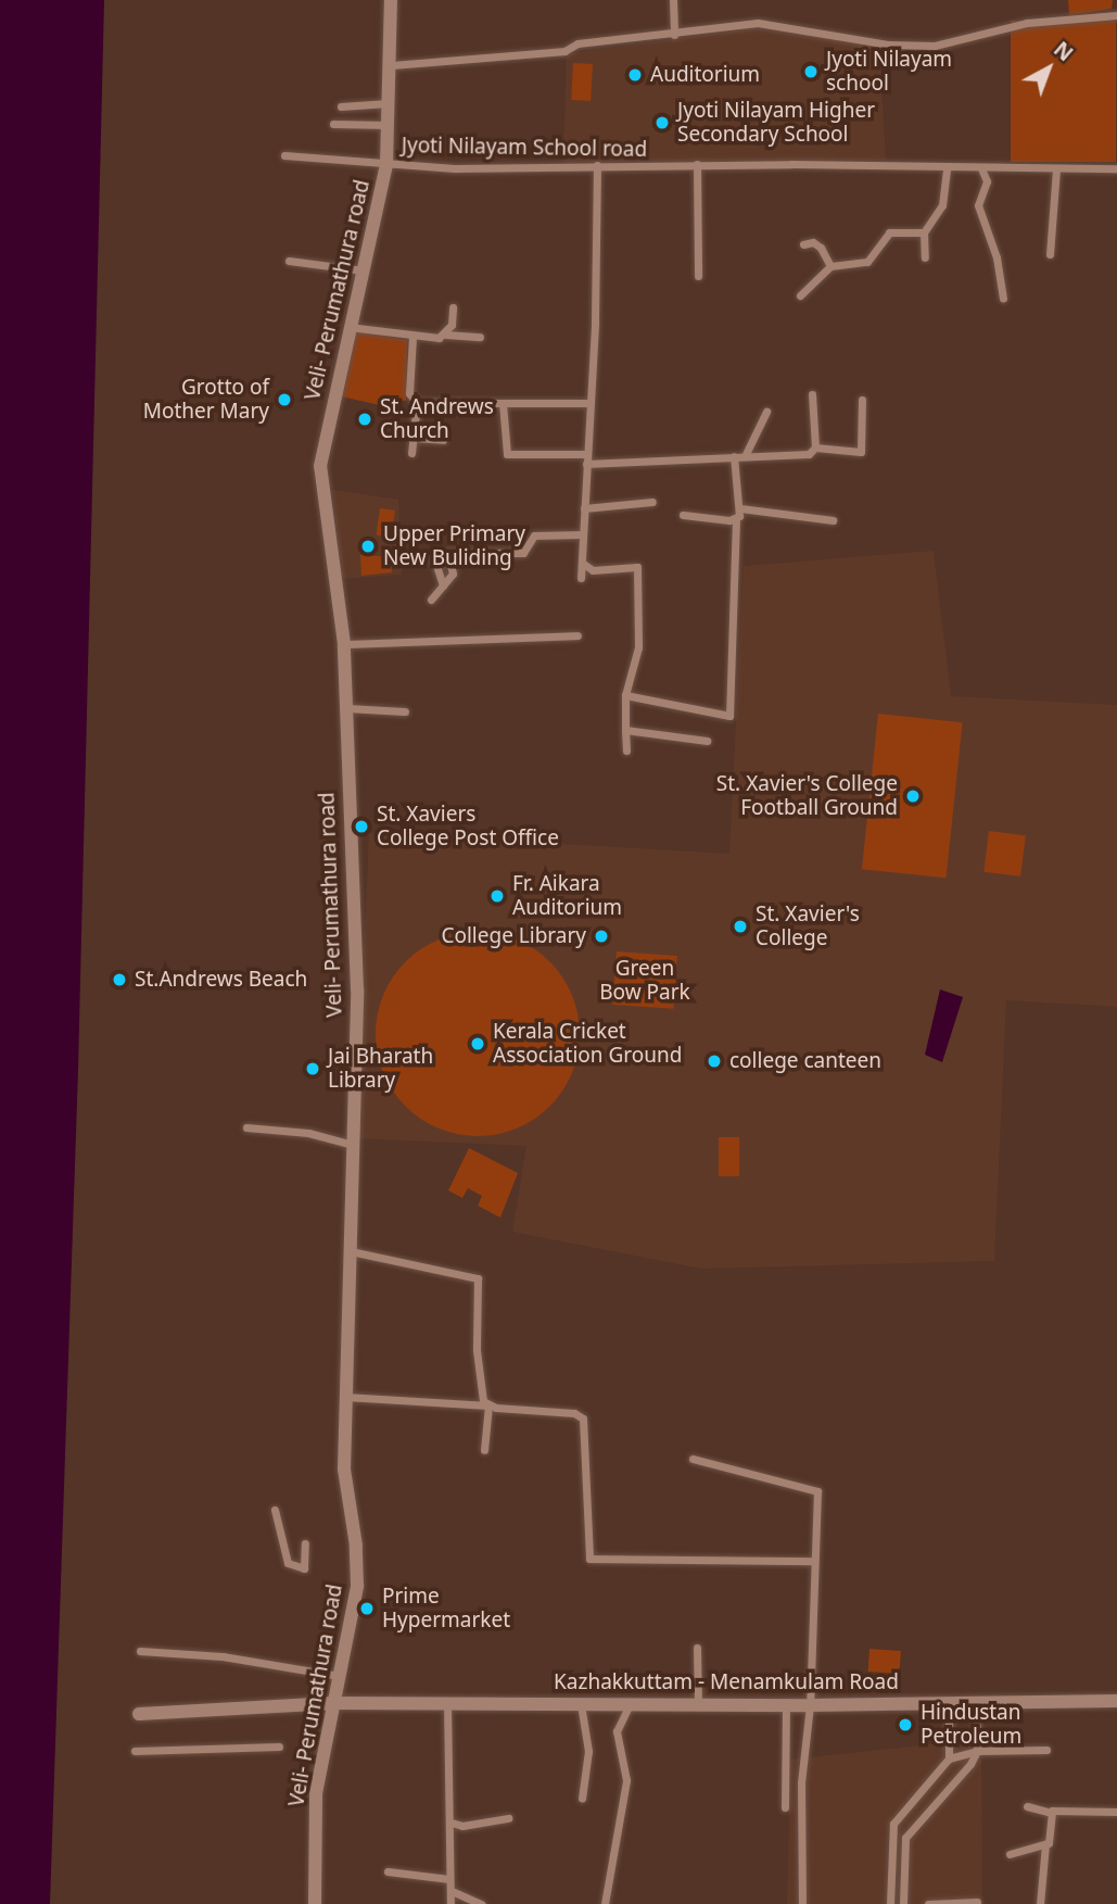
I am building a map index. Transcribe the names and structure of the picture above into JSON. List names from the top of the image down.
{
  "streets": {
    "main road": ["Veli- Perumathura road", "Kazhakkuttam - Menamkulam Road"],
    "street": ["Jyoti Nilayam School road"]
  },
  "crossings": [
    ["Jyoti Nilayam School road", "Veli- Perumathura road"],
    ["Veli- Perumathura road", "Kazhakkuttam - Menamkulam Road"]
  ],
  "parks": ["Green Bow Park"],
  "places": [
    "Jyoti Nilayam school",
    "Auditorium",
    "Jyoti Nilayam Higher Secondary School",
    "Grotto of Mother Mary",
    "St. Andrews Church",
    "Upper Primary New Buliding",
    "St. Xavier's College Football Ground",
    "St. Xaviers College Post Office",
    "Fr. Aikara Auditorium",
    "St. Xavier's College",
    "College Library",
    "St.Andrews Beach",
    "Kerala Cricket Association Ground",
    "college canteen",
    "Jai Bharath Library",
    "Prime Hypermarket",
    "Hindustan Petroleum"
  ],
  "north": "top right"
}
